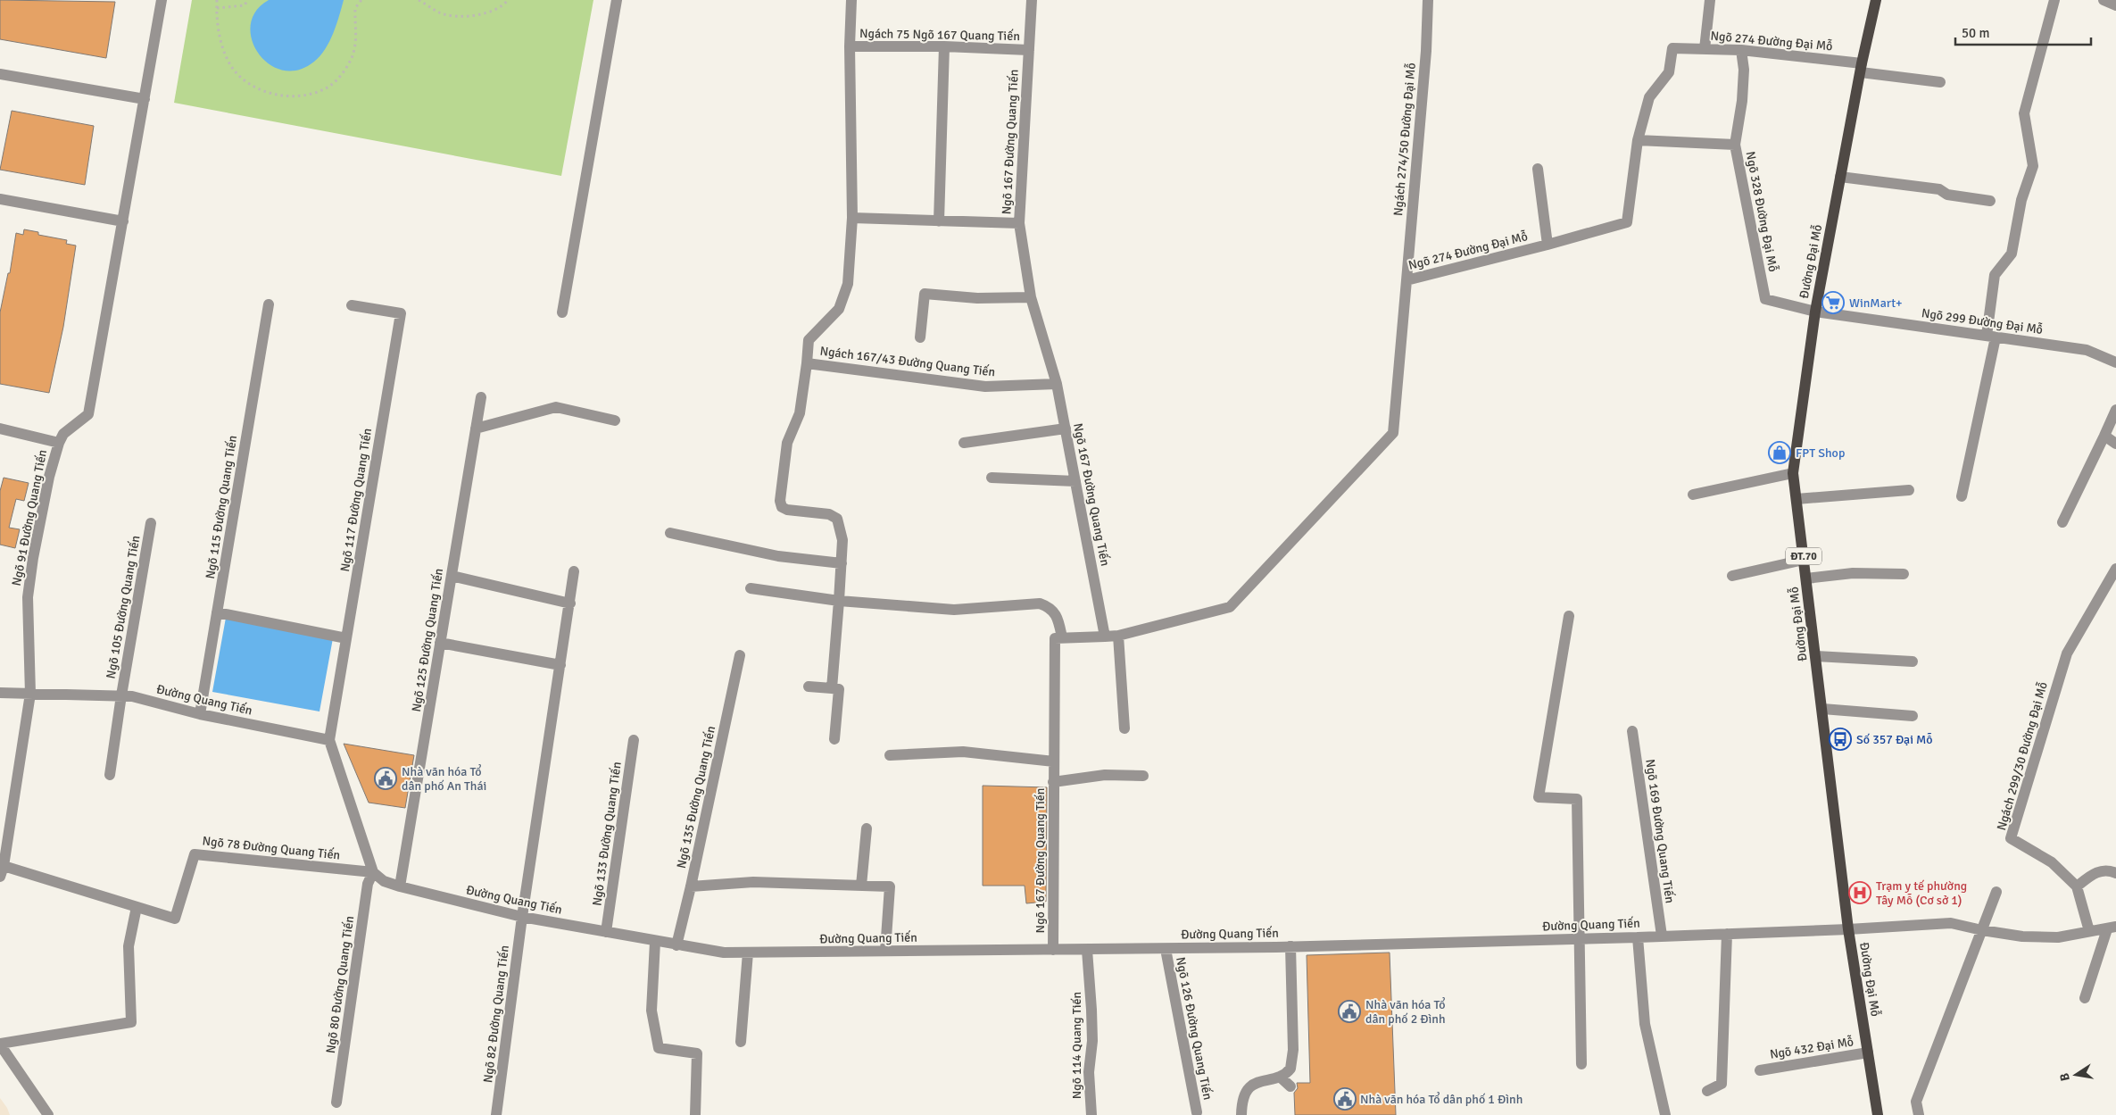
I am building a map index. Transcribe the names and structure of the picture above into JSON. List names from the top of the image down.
{
  "streets": {
    "main road": ["Đường Đại Mỗ", "ĐT.70"],
    "street": [
      "Ngách 75 Ngõ 167 Quang Tiến",
      "Ngõ 274 Đường Đại Mỗ",
      "Ngách 274/50 Đường Đại Mỗ",
      "Ngõ 167 Đường Quang Tiến",
      "Ngõ 328 Đường Đại Mỗ",
      "Ngõ 299 Đường Đại Mỗ",
      "Ngách 167/43 Đường Quang Tiến",
      "Ngõ 117 Đường Quang Tiến",
      "Ngõ 115 Đường Quang Tiến",
      "Ngõ 91 Đường Quang Tiến",
      "Ngõ 105 Đường Quang Tiến",
      "Ngõ 125 Đường Quang Tiến",
      "Đường Quang Tiến",
      "Ngách 299/30 Đường Đại Mỗ",
      "Ngõ 135 Đường Quang Tiến",
      "Ngõ 169 Đường Quang Tiến",
      "Ngõ 133 Đường Quang Tiến",
      "Ngõ 78 Đường Quang Tiến",
      "Ngõ 80 Đường Quang Tiến",
      "Ngõ 82 Đường Quang Tiến",
      "Ngõ 126 Đường Quang Tiến",
      "Ngõ 114 Quang Tiến",
      "Ngõ 432 Đại Mỗ"
    ]
  },
  "crossings": [
    ["Ngách 75 Ngõ 167 Quang Tiến", "Ngõ 167 Đường Quang Tiến"],
    ["Ngách 75 Ngõ 167 Quang Tiến", "Ngách 167/43 Đường Quang Tiến"],
    ["Ngõ 274 Đường Đại Mỗ", "Ngách 274/50 Đường Đại Mỗ"],
    ["Ngõ 274 Đường Đại Mỗ", "Ngõ 167 Đường Quang Tiến"],
    ["Ngõ 274 Đường Đại Mỗ", "Ngõ 328 Đường Đại Mỗ"],
    ["Ngõ 274 Đường Đại Mỗ", "Đường Đại Mỗ"],
    ["Ngõ 167 Đường Quang Tiến", "Ngách 167/43 Đường Quang Tiến"],
    ["Ngõ 167 Đường Quang Tiến", "Đường Quang Tiến"],
    ["Ngõ 328 Đường Đại Mỗ", "Ngõ 299 Đường Đại Mỗ"],
    ["Đường Đại Mỗ", "Ngõ 299 Đường Đại Mỗ"],
    ["Đường Đại Mỗ", "Đường Quang Tiến"],
    ["Đường Đại Mỗ", "Ngõ 432 Đại Mỗ"],
    ["Ngõ 117 Đường Quang Tiến", "Đường Quang Tiến"],
    ["Ngõ 115 Đường Quang Tiến", "Đường Quang Tiến"],
    ["Ngõ 91 Đường Quang Tiến", "Đường Quang Tiến"],
    ["Ngõ 105 Đường Quang Tiến", "Đường Quang Tiến"],
    ["Ngõ 125 Đường Quang Tiến", "Đường Quang Tiến"],
    ["Đường Quang Tiến", "Ngõ 135 Đường Quang Tiến"],
    ["Đường Quang Tiến", "Ngõ 169 Đường Quang Tiến"],
    ["Đường Quang Tiến", "Ngõ 133 Đường Quang Tiến"],
    ["Đường Quang Tiến", "Ngõ 78 Đường Quang Tiến"],
    ["Đường Quang Tiến", "Ngõ 80 Đường Quang Tiến"],
    ["Đường Quang Tiến", "Ngõ 82 Đường Quang Tiến"],
    ["Đường Quang Tiến", "Ngõ 126 Đường Quang Tiến"],
    ["Đường Quang Tiến", "Ngõ 114 Quang Tiến"],
    ["Ngõ 78 Đường Quang Tiến", "Ngõ 80 Đường Quang Tiến"]
  ],
  "places": {
    "supermarket": ["WinMart+"],
    "shop": ["FPT Shop"],
    "bus stop": ["Số 357 Đại Mỗ"],
    "public building": ["Nhà văn hóa Tổ dân phố An Thái", "Nhà văn hóa Tổ dân phố 2 Đình", "Nhà văn hóa Tổ dân phố 1 Đình"],
    "hospital": ["Trạm y tế phường Tây Mỗ (Cơ sở 1)"]
  },
  "scale_bar": "50 m",
  "north": "left"
}
